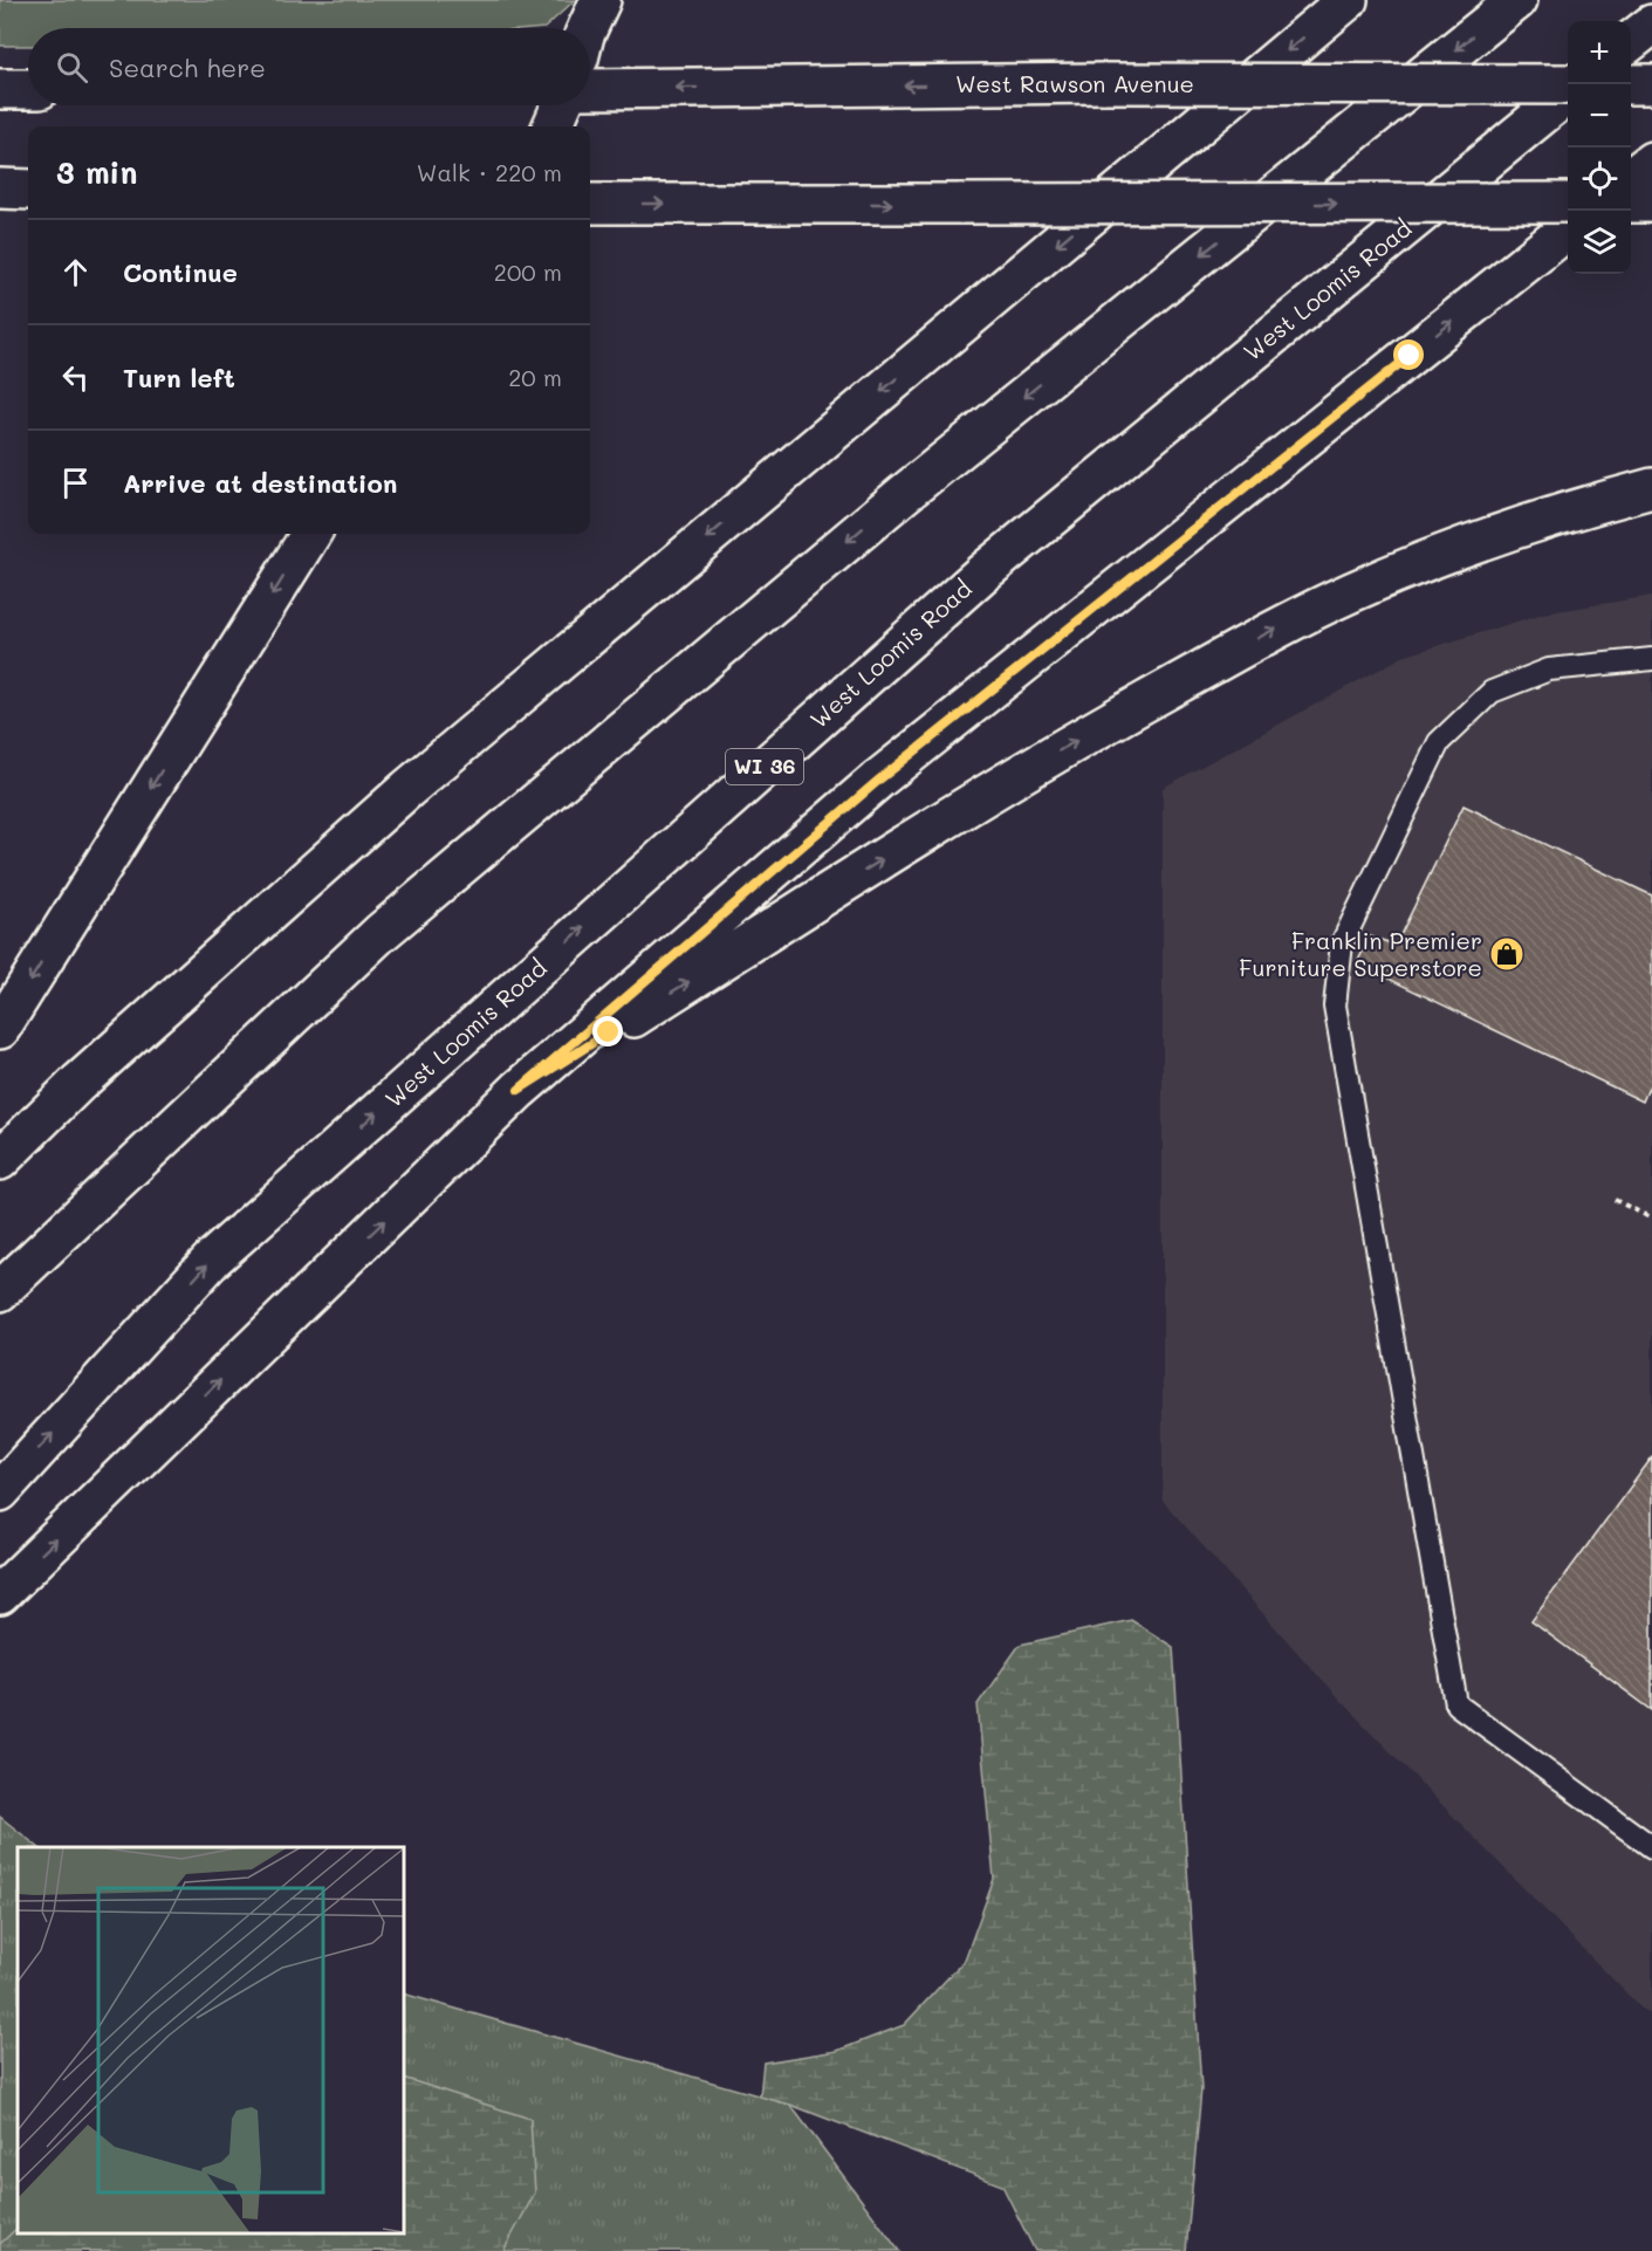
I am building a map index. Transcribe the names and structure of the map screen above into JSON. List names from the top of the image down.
{
  "streets": {
    "main road": ["West Rawson Avenue", "West Loomis Road", "WI 36"]
  },
  "places": {
    "shop": ["Franklin Premier Furniture Superstore"]
  },
  "page": {
    "map_buttons": ["+", "−"],
    "search": "Search here",
    "heading": ["3 min", "Walk · 220 m"],
    "list": [
      ["Continue", "200 m"],
      ["Turn left", "20 m"],
      "Arrive at destination"
    ]
  }
}
